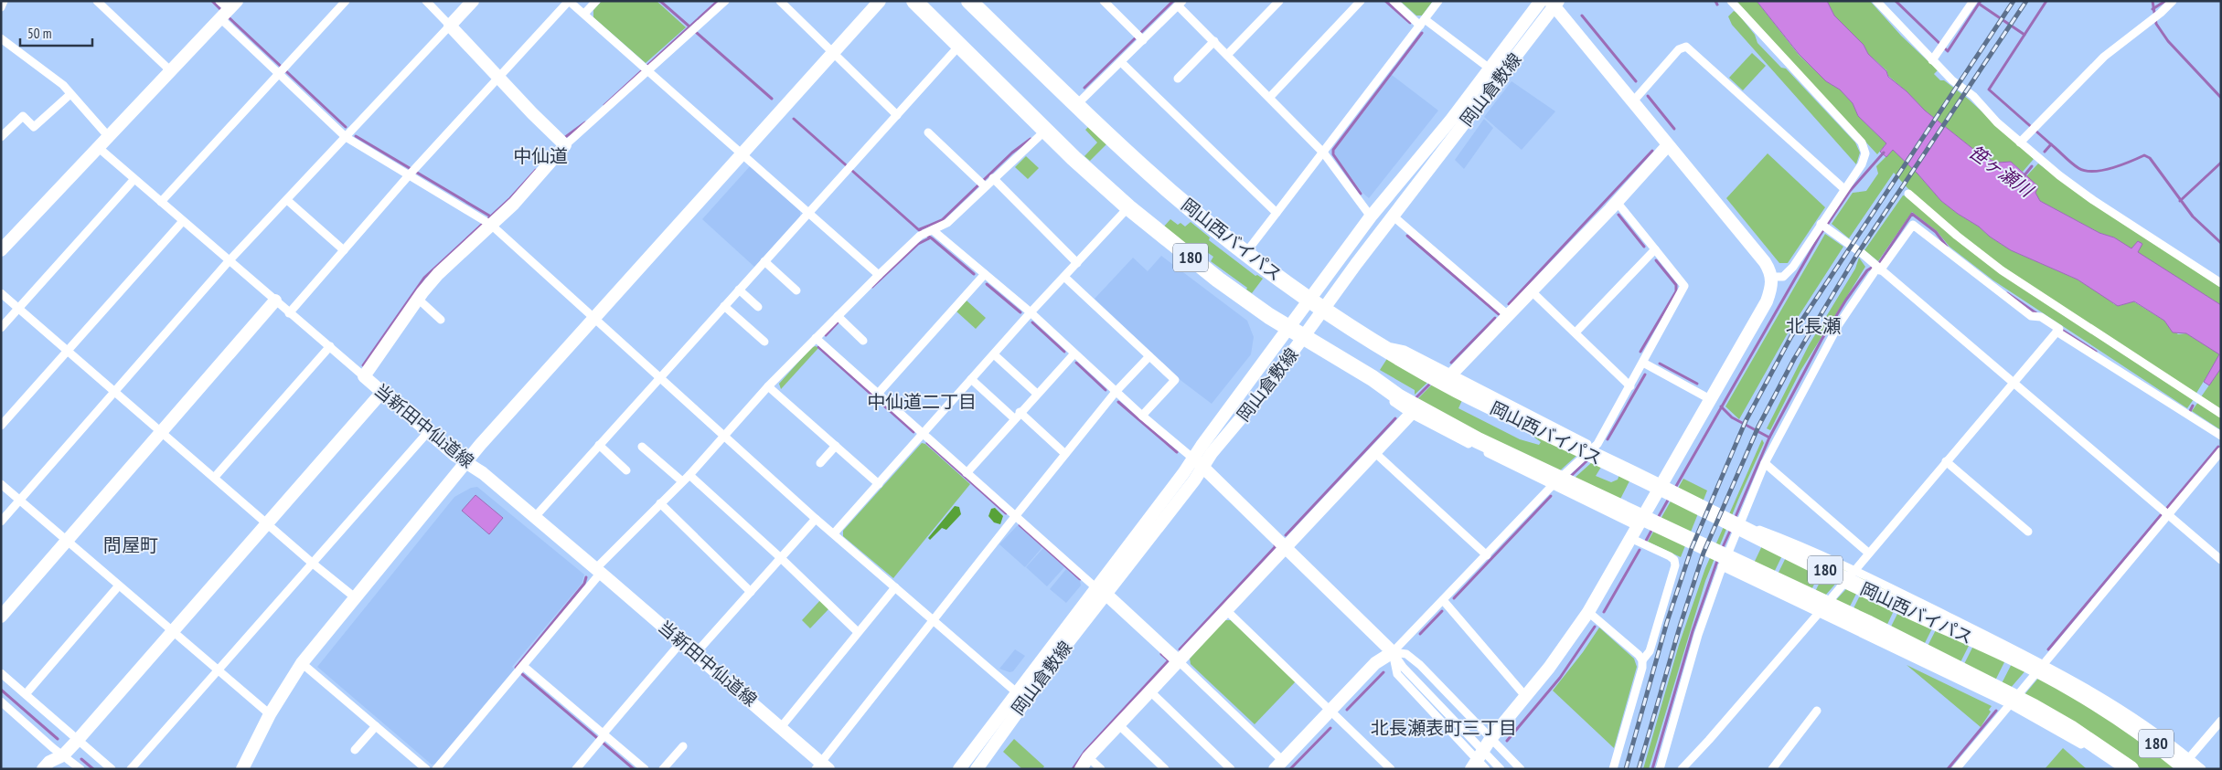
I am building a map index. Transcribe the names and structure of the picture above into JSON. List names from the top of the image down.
{
  "streets": {
    "highway": ["岡山西バイパス", "180"],
    "street": ["岡山倉敷線", "当新田中仙道線"]
  },
  "crossings": [
    ["岡山倉敷線", "岡山西バイパス"]
  ],
  "districts": [
    "中仙道",
    "北長瀬",
    "中仙道二丁目",
    "問屋町",
    "北長瀬表町三丁目"
  ],
  "water": ["笹ヶ瀬川"],
  "scale_bar": "50 m"
}
